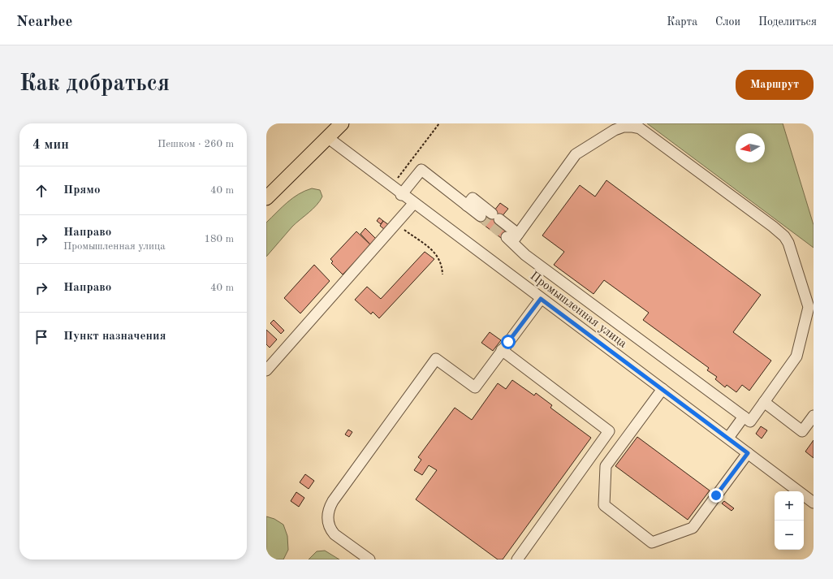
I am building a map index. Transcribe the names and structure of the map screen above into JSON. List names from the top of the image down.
{
  "streets": {
    "street": ["Промышленная улица"]
  },
  "north": "left",
  "page": {
    "header": "Nearbee",
    "nav": ["Карта", "Слои", "Поделиться"],
    "buttons": "Маршрут",
    "title": "Как добраться",
    "heading": ["4 мин", "Пешком · 260 m"],
    "list": [
      ["Прямо", "40 m"],
      ["Направо", "Промышленная улица", "180 m"],
      ["Направо", "40 m"],
      "Пункт назначения"
    ],
    "map_buttons": ["+", "−"]
  }
}
